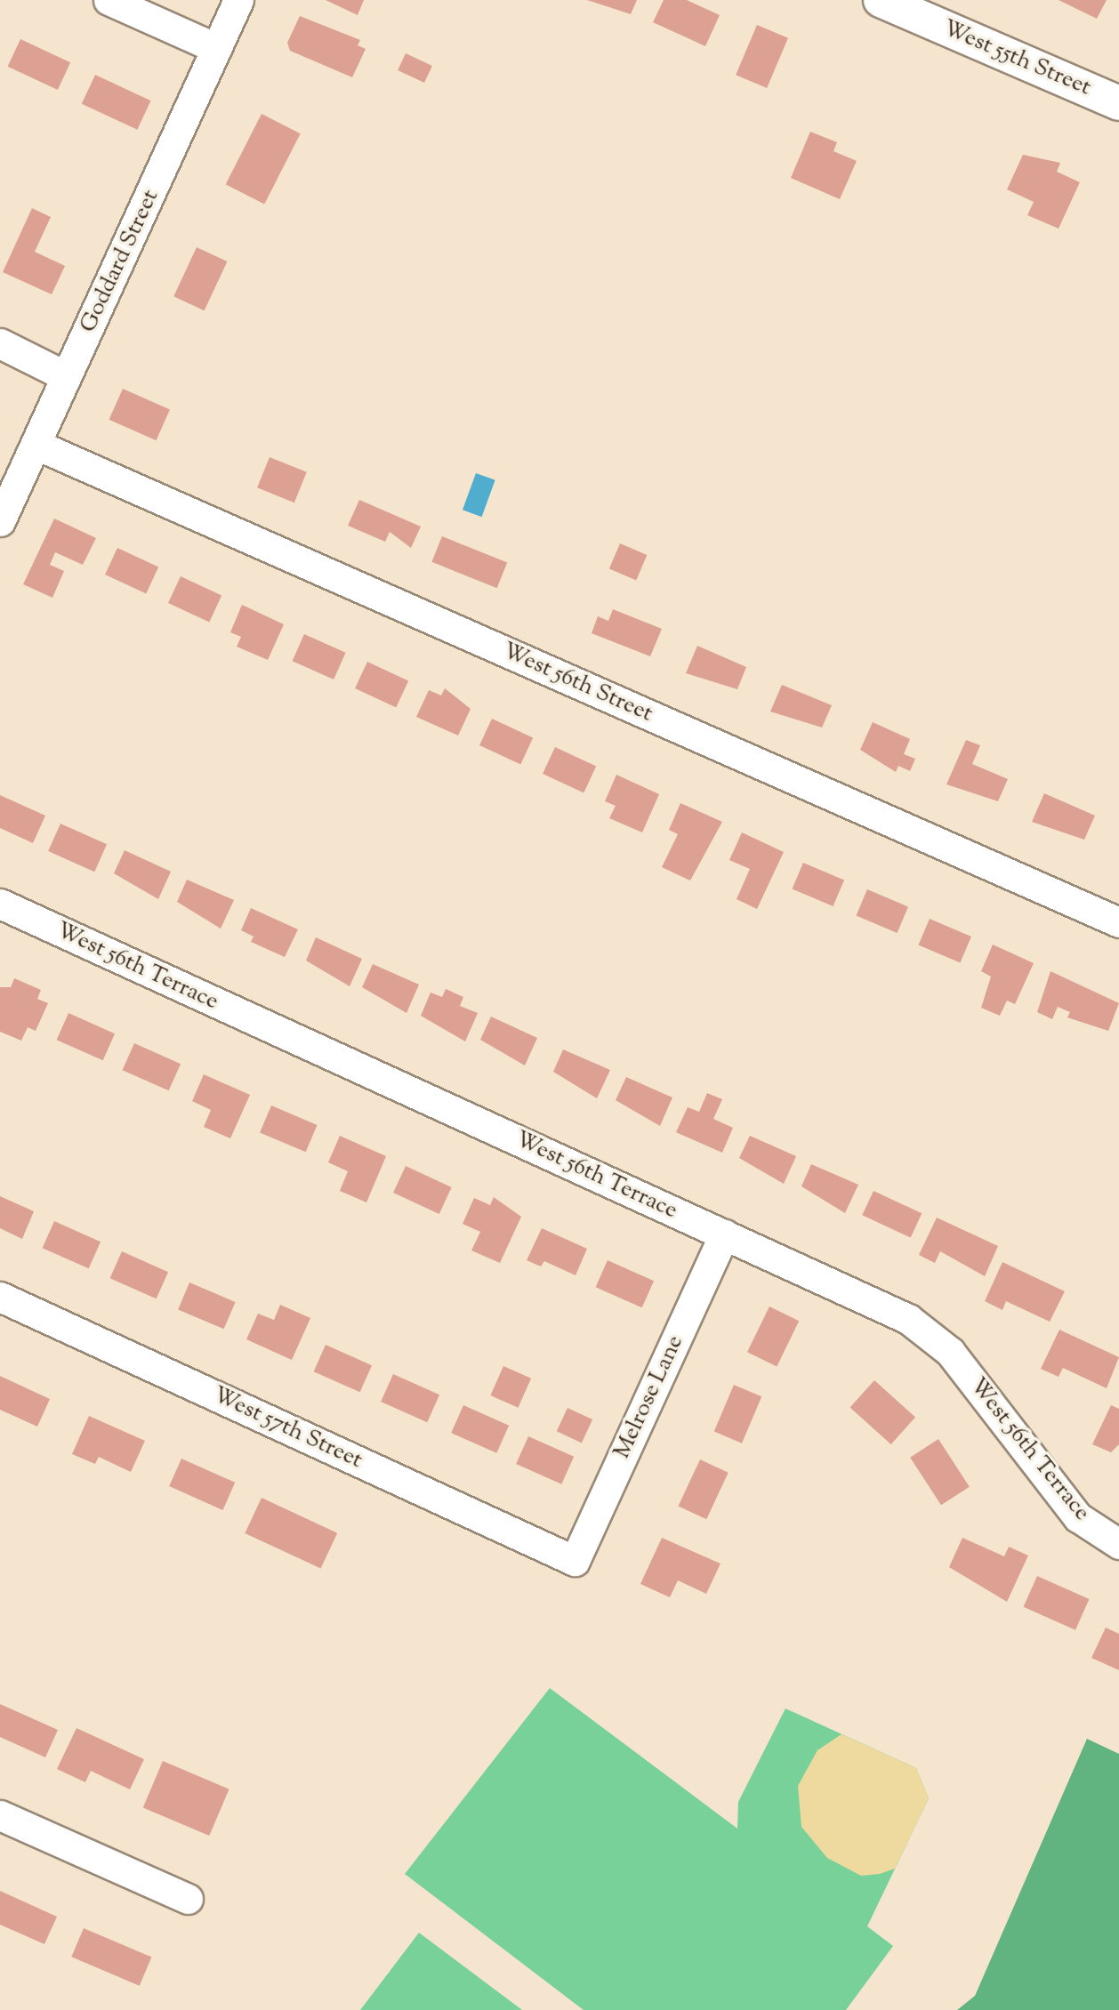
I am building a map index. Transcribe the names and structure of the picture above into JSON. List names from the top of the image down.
{
  "streets": {
    "street": [
      "West 55th Street",
      "Goddard Street",
      "West 56th Street",
      "West 56th Terrace",
      "Melrose Lane",
      "West 57th Street"
    ]
  },
  "crossings": [
    ["Goddard Street", "West 56th Street"],
    ["West 56th Terrace", "Melrose Lane"],
    ["Melrose Lane", "West 57th Street"]
  ]
}
